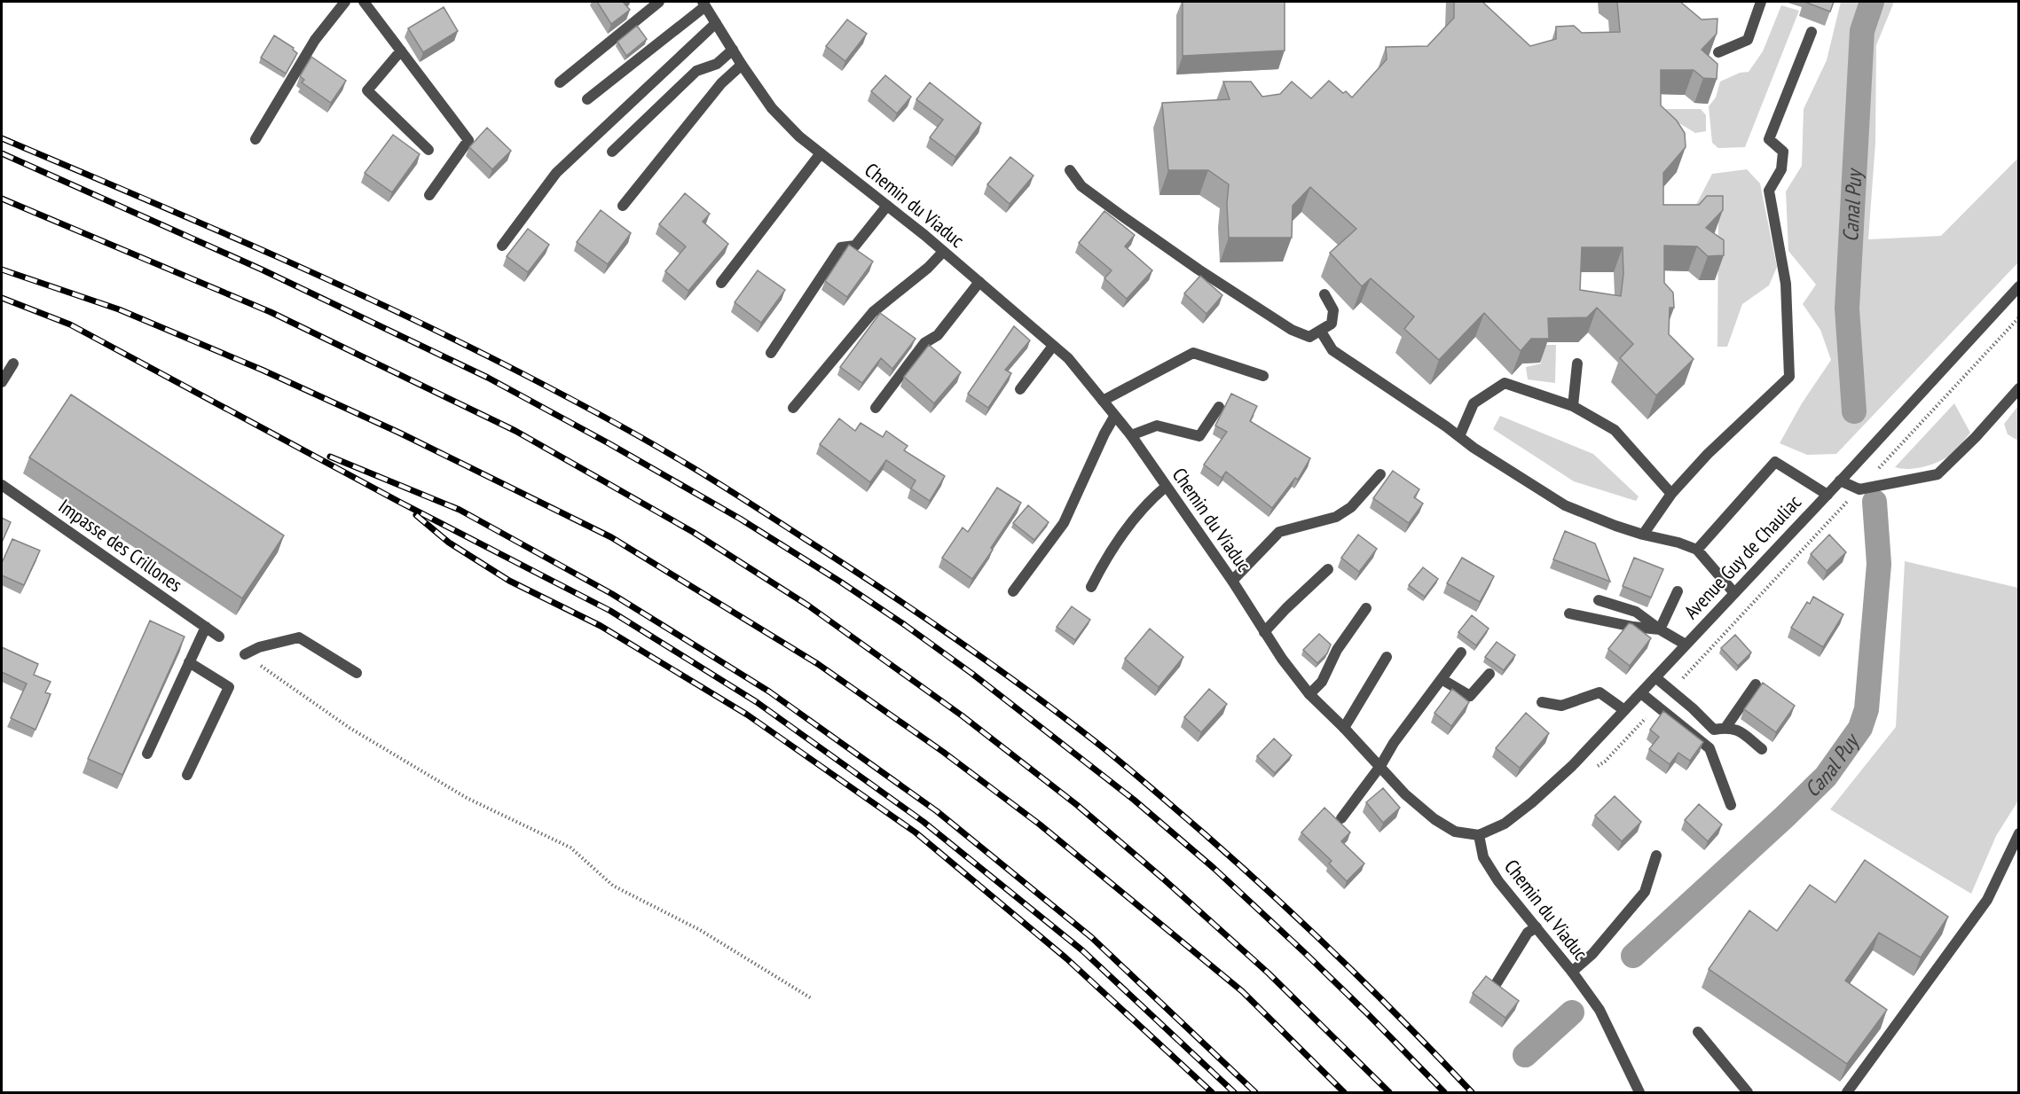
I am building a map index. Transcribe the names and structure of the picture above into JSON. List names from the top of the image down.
{
  "streets": {
    "street": ["Chemin du Viaduc", "Impasse des Crillones", "Avenue Guy de Chauliac"]
  },
  "crossings": [
    ["Chemin du Viaduc", "Avenue Guy de Chauliac"]
  ],
  "water": ["Canal Puy"]
}
